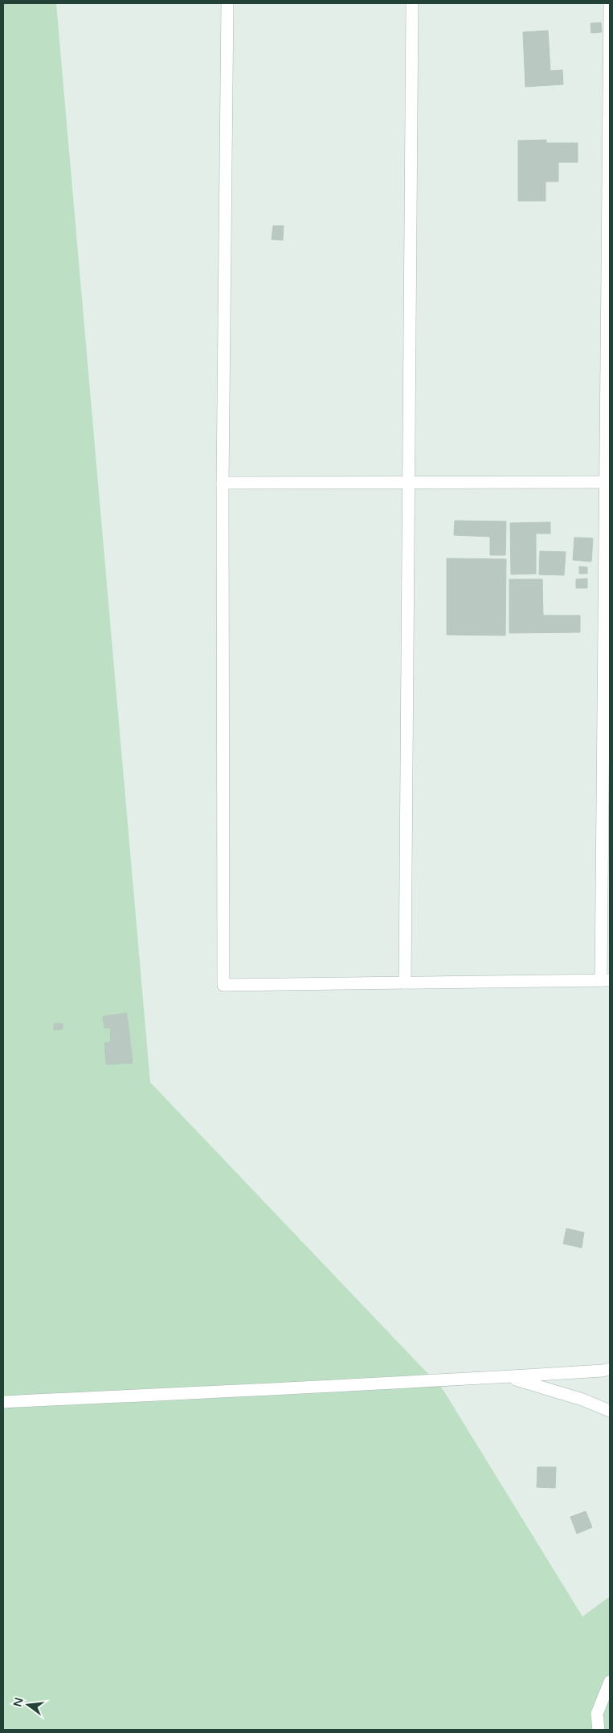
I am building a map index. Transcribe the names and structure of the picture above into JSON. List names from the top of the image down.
{
  "north": "left"
}
